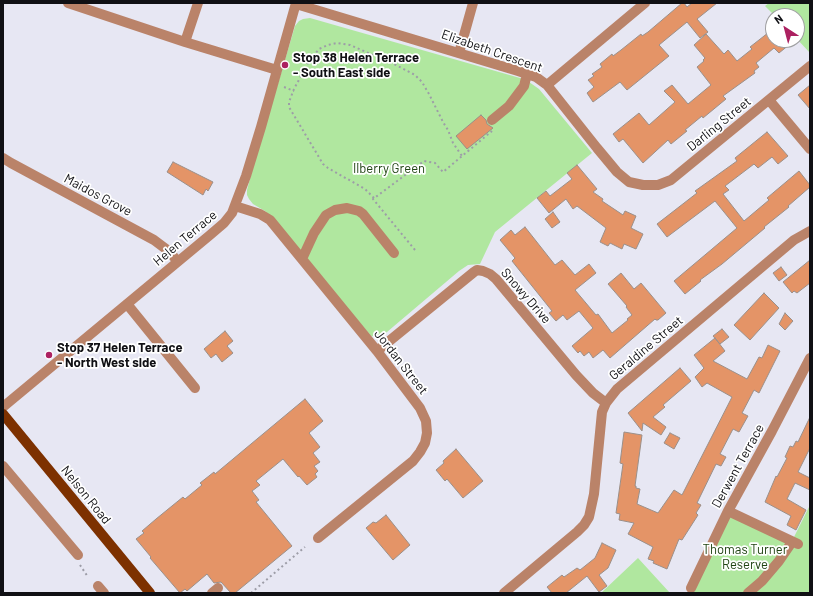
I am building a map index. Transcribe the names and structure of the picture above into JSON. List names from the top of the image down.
{
  "streets": {
    "main road": ["Nelson Road"],
    "street": [
      "Elizabeth Crescent",
      "Darling Street",
      "Maidos Grove",
      "Helen Terrace",
      "Snowy Drive",
      "Geraldine Street",
      "Jordan Street",
      "Derwent Terrace"
    ]
  },
  "crossings": [
    ["Elizabeth Crescent", "Darling Street"],
    ["Elizabeth Crescent", "Helen Terrace"],
    ["Maidos Grove", "Helen Terrace"],
    ["Helen Terrace", "Jordan Street"],
    ["Snowy Drive", "Geraldine Street"],
    ["Snowy Drive", "Jordan Street"]
  ],
  "parks": ["Ilberry Green", "Thomas Turner Reserve"],
  "places": ["Stop 38 Helen Terrace - South East side", "Stop 37 Helen Terrace - North West side"],
  "north": "top left"
}
